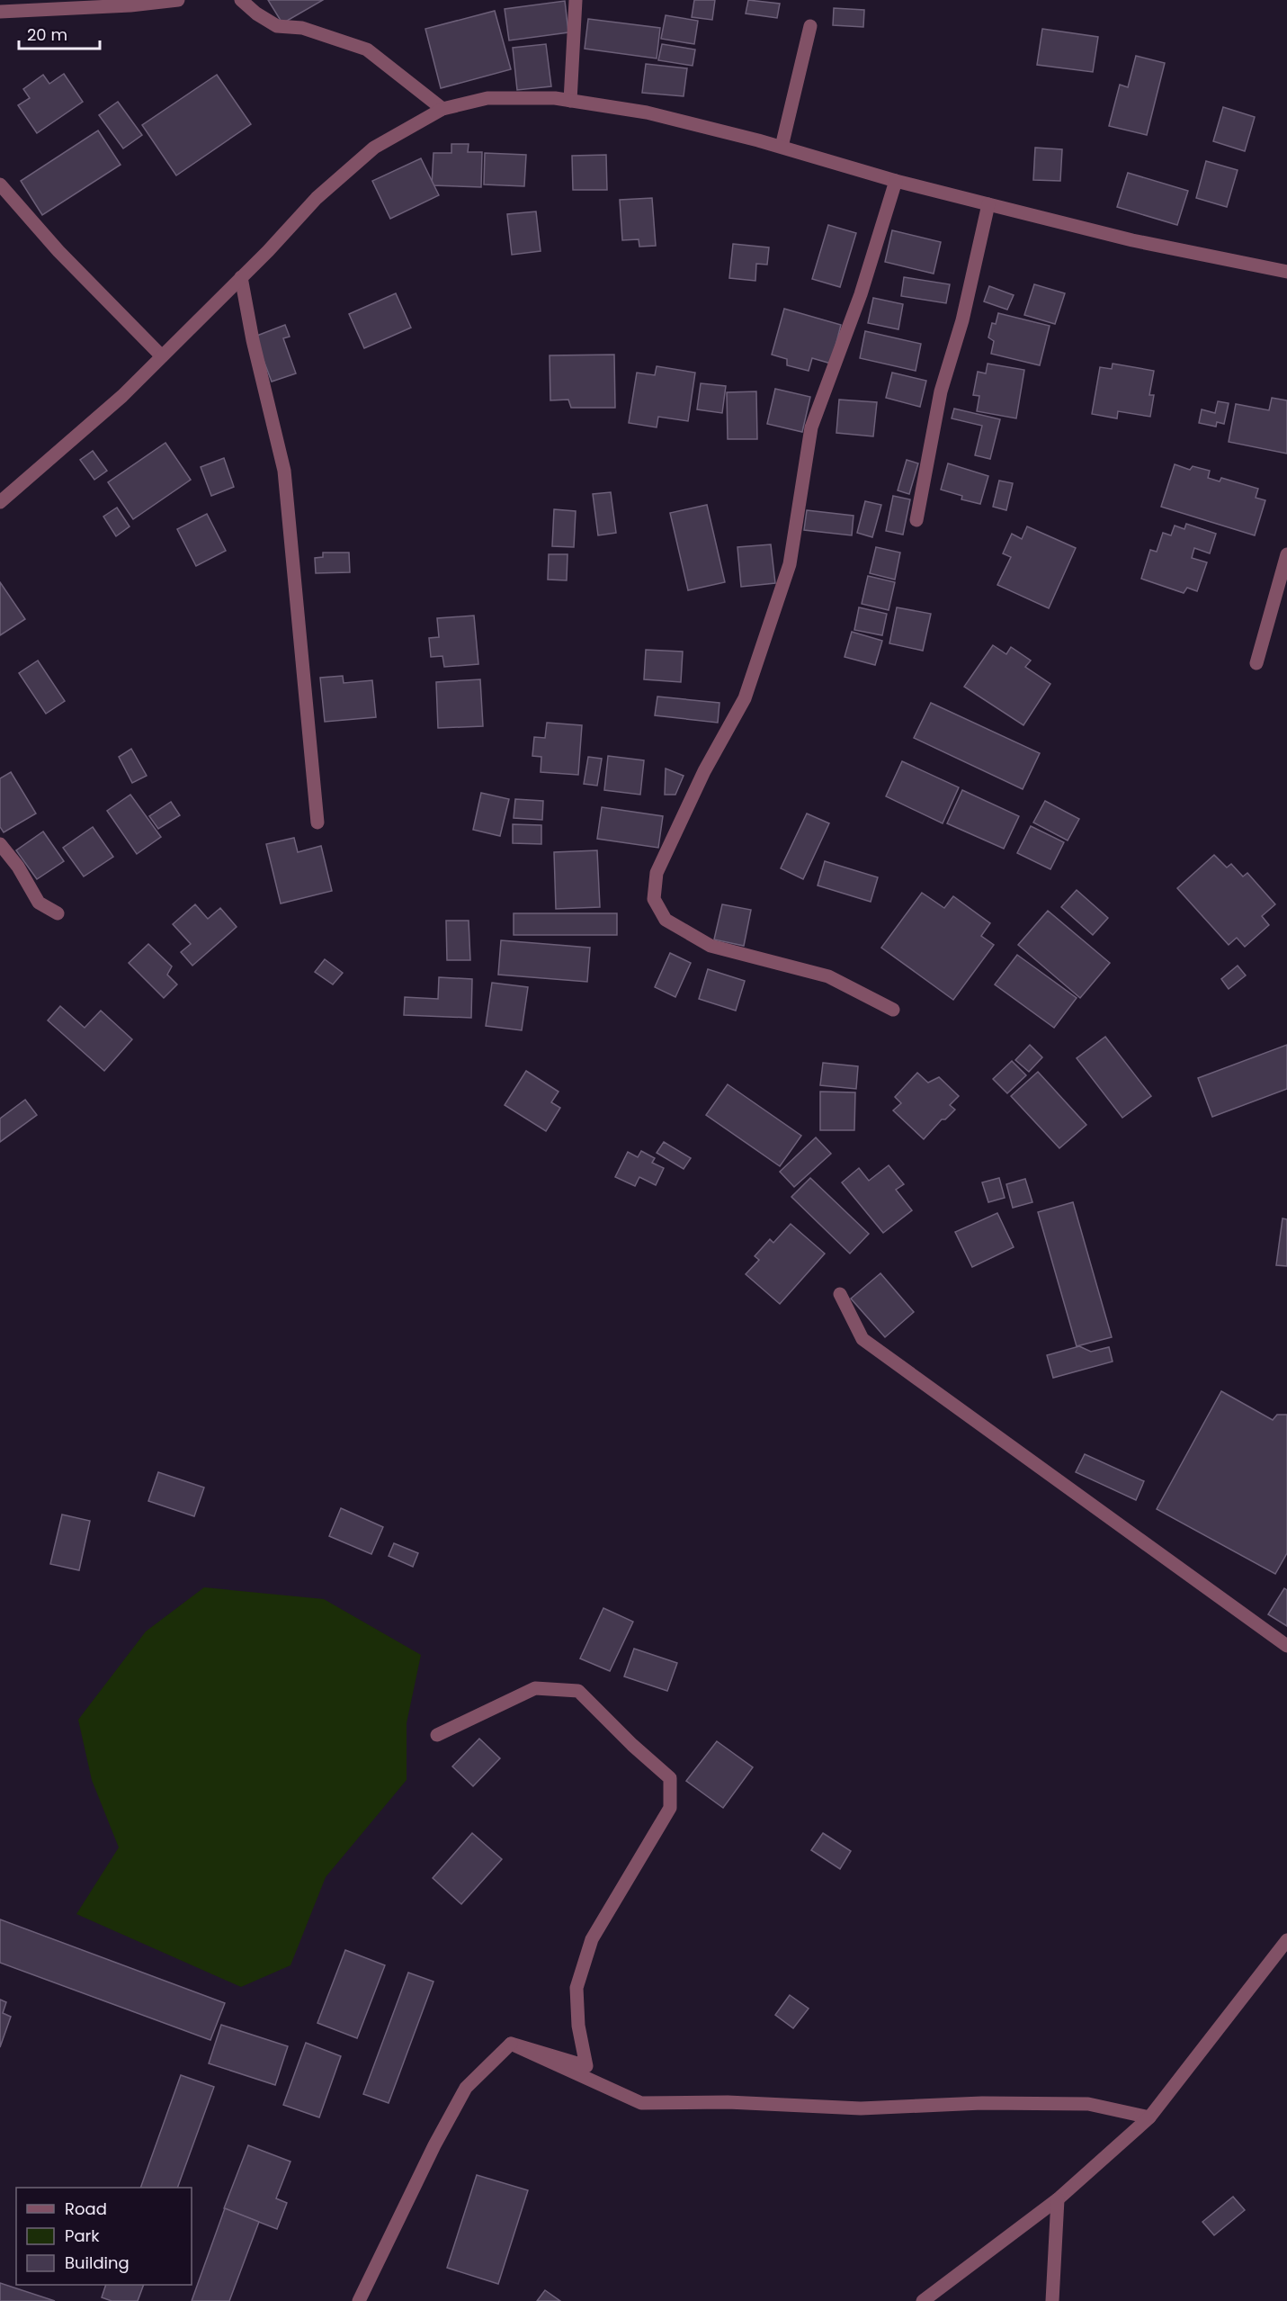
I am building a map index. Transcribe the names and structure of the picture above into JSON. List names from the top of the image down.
{
  "legend": ["Road", "Park", "Building"],
  "scale_bar": "20 m"
}
